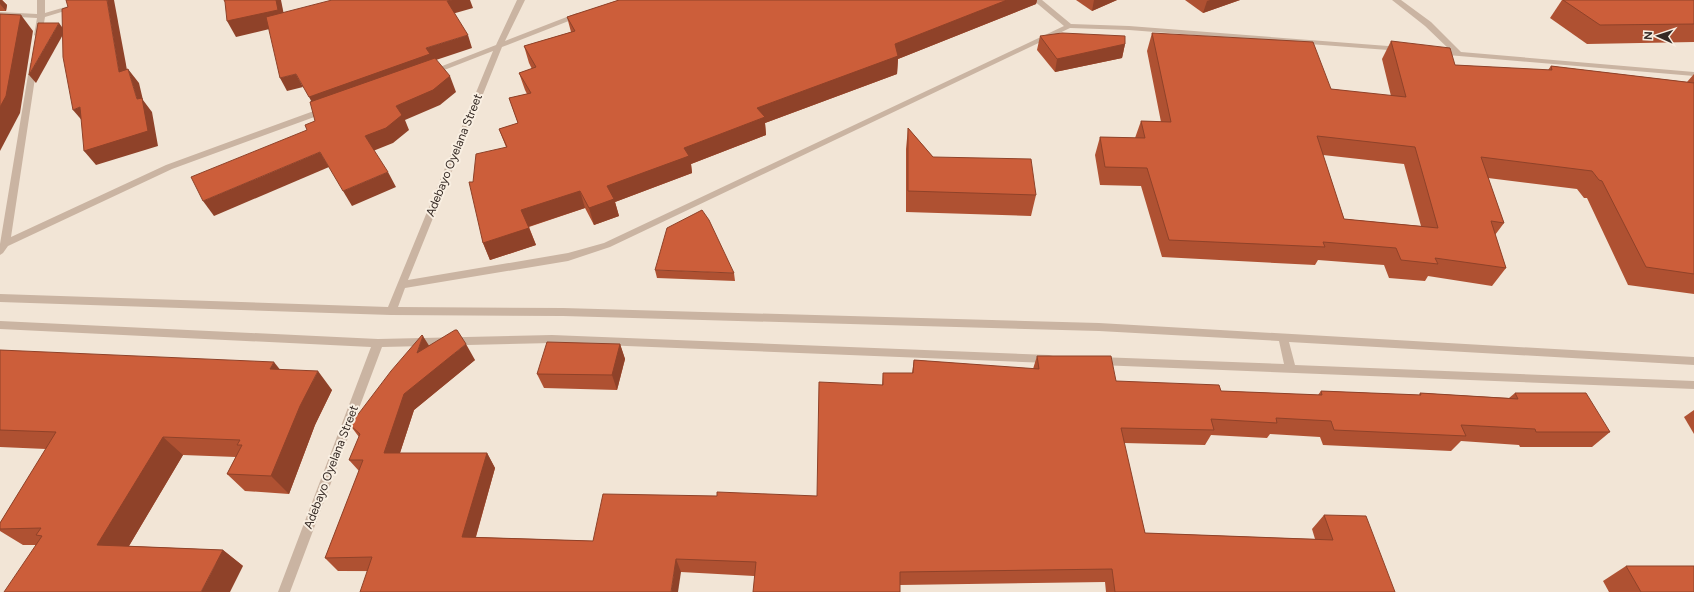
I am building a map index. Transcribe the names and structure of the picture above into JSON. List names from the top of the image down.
{
  "streets": {
    "street": ["Adebayo Oyelana Street"]
  },
  "north": "left"
}
